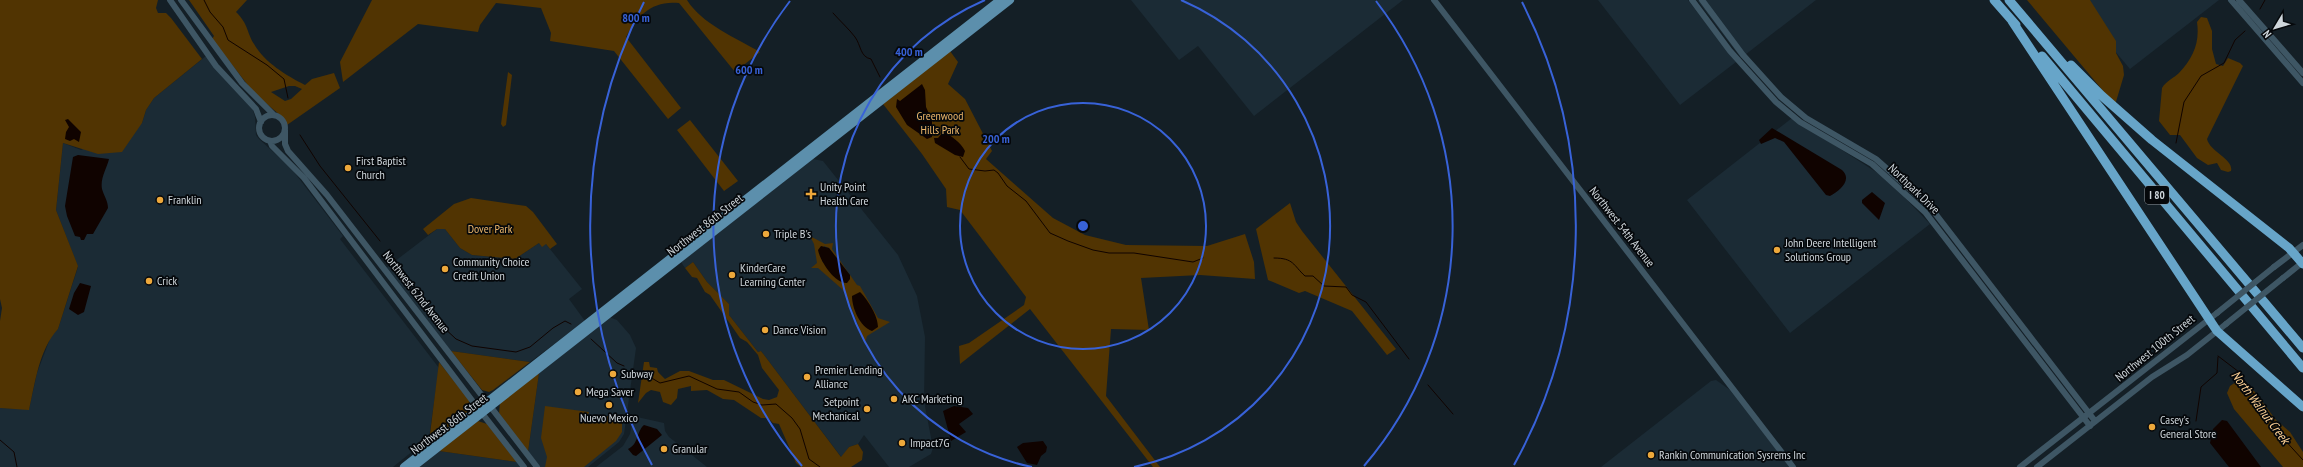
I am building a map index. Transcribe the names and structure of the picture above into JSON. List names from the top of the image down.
{
  "streets": {
    "highway": ["I 80"],
    "main road": ["Northwest 86th Street"],
    "street": [
      "Northpark Drive",
      "Northwest 54th Avenue",
      "Northwest 62nd Avenue",
      "Northwest 100th Street"
    ]
  },
  "crossings": [
    ["Northpark Drive", "Northwest 100th Street"],
    ["Northwest 86th Street", "Northwest 62nd Avenue"]
  ],
  "water": ["North Walnut Creek"],
  "parks": ["Greenwood Hills Park", "Dover Park"],
  "places": {
    "other": [
      "First Baptist Church",
      "Franklin",
      "Triple B's",
      "John Deere Intelligent Solutions Group",
      "Community Choice Credit Union",
      "KinderCare Learning Center",
      "Crick",
      "Dance Vision",
      "Subway",
      "Premier Lending Alliance",
      "Mega Saver",
      "AKC Marketing",
      "Nuevo Mexico",
      "Setpoint Mechanical",
      "Casey's General Store",
      "Impact7G",
      "Granular",
      "Rankin Communication Sysrems Inc"
    ],
    "health": ["Unity Point Health Care"]
  },
  "north": "bottom left",
  "rings": [
    "800 m",
    "400 m",
    "600 m",
    "200 m"
  ]
}
